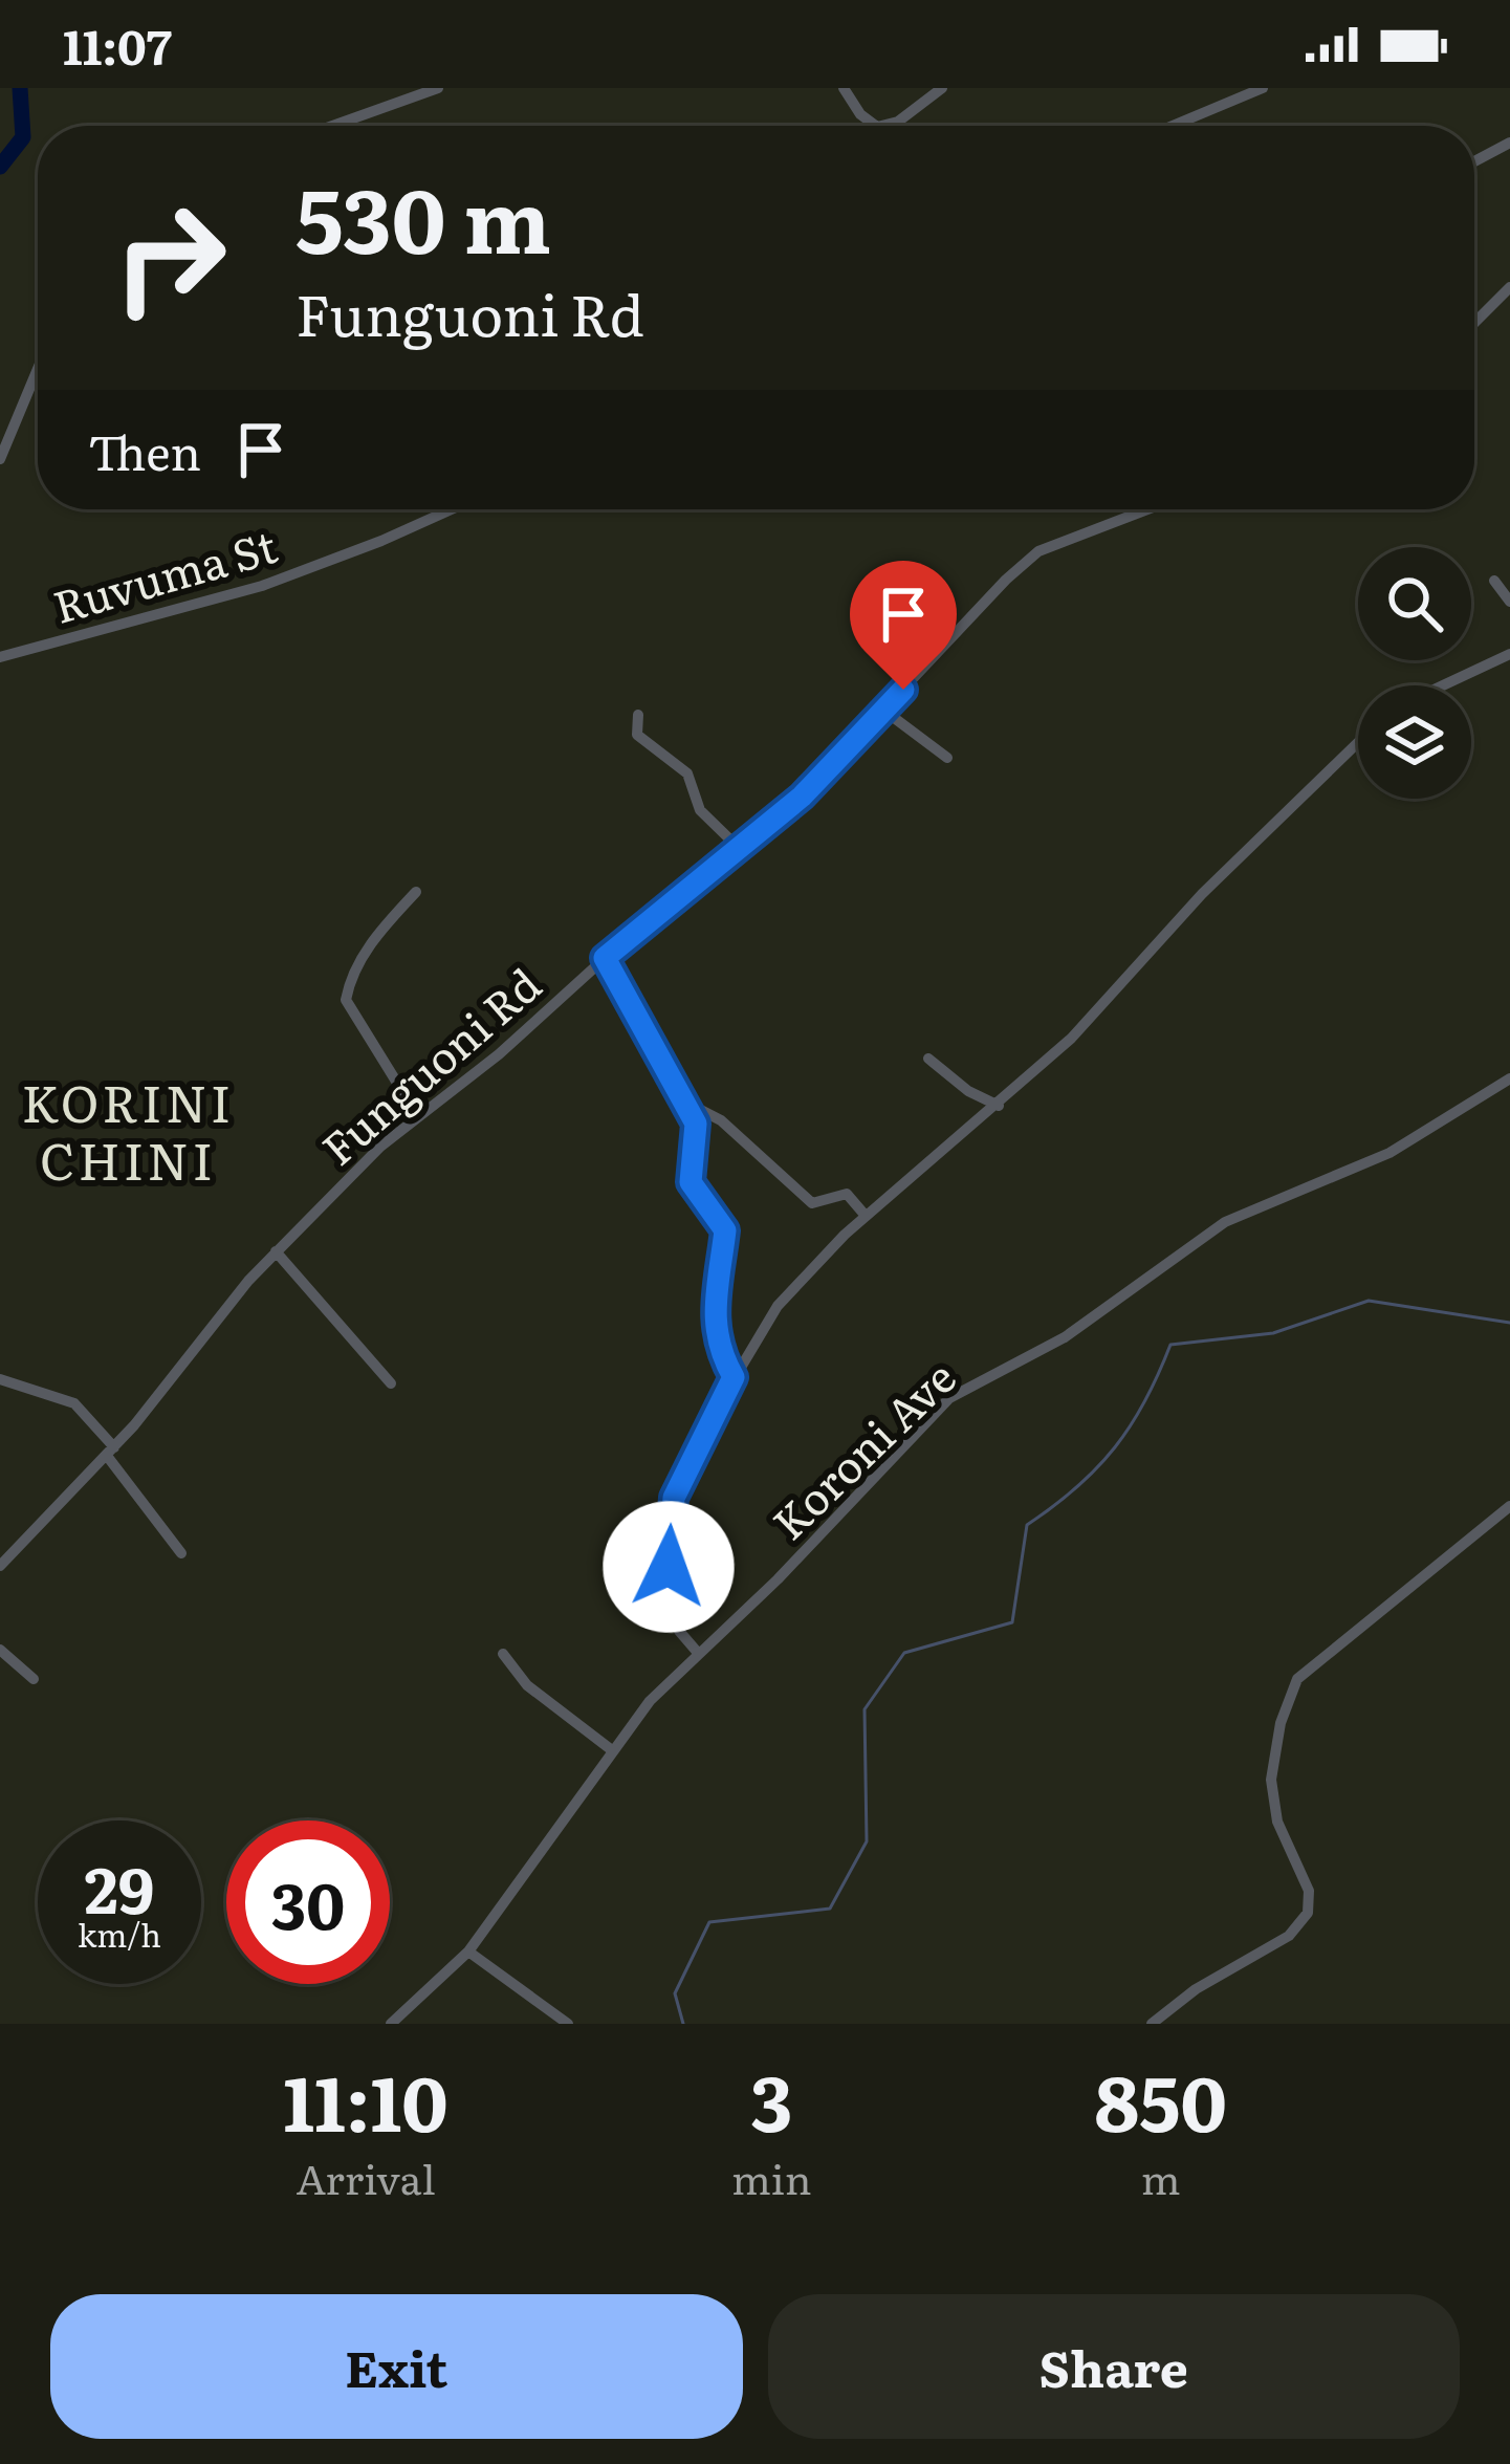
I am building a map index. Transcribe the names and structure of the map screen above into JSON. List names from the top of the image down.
{
  "streets": {
    "street": ["Ruvuma St", "Funguoni Rd", "Koroni Ave"]
  },
  "districts": ["KORINI CHINI"],
  "page": {
    "status": "11:07",
    "turn": ["530 m", "Funguoni Rd"],
    "then": "Then",
    "speed": "29 km/h",
    "limit": "30",
    "eta": [
      "11:10",
      "Arrival",
      "3",
      "min",
      "850",
      "m"
    ],
    "buttons": ["Exit", "Share"]
  }
}
